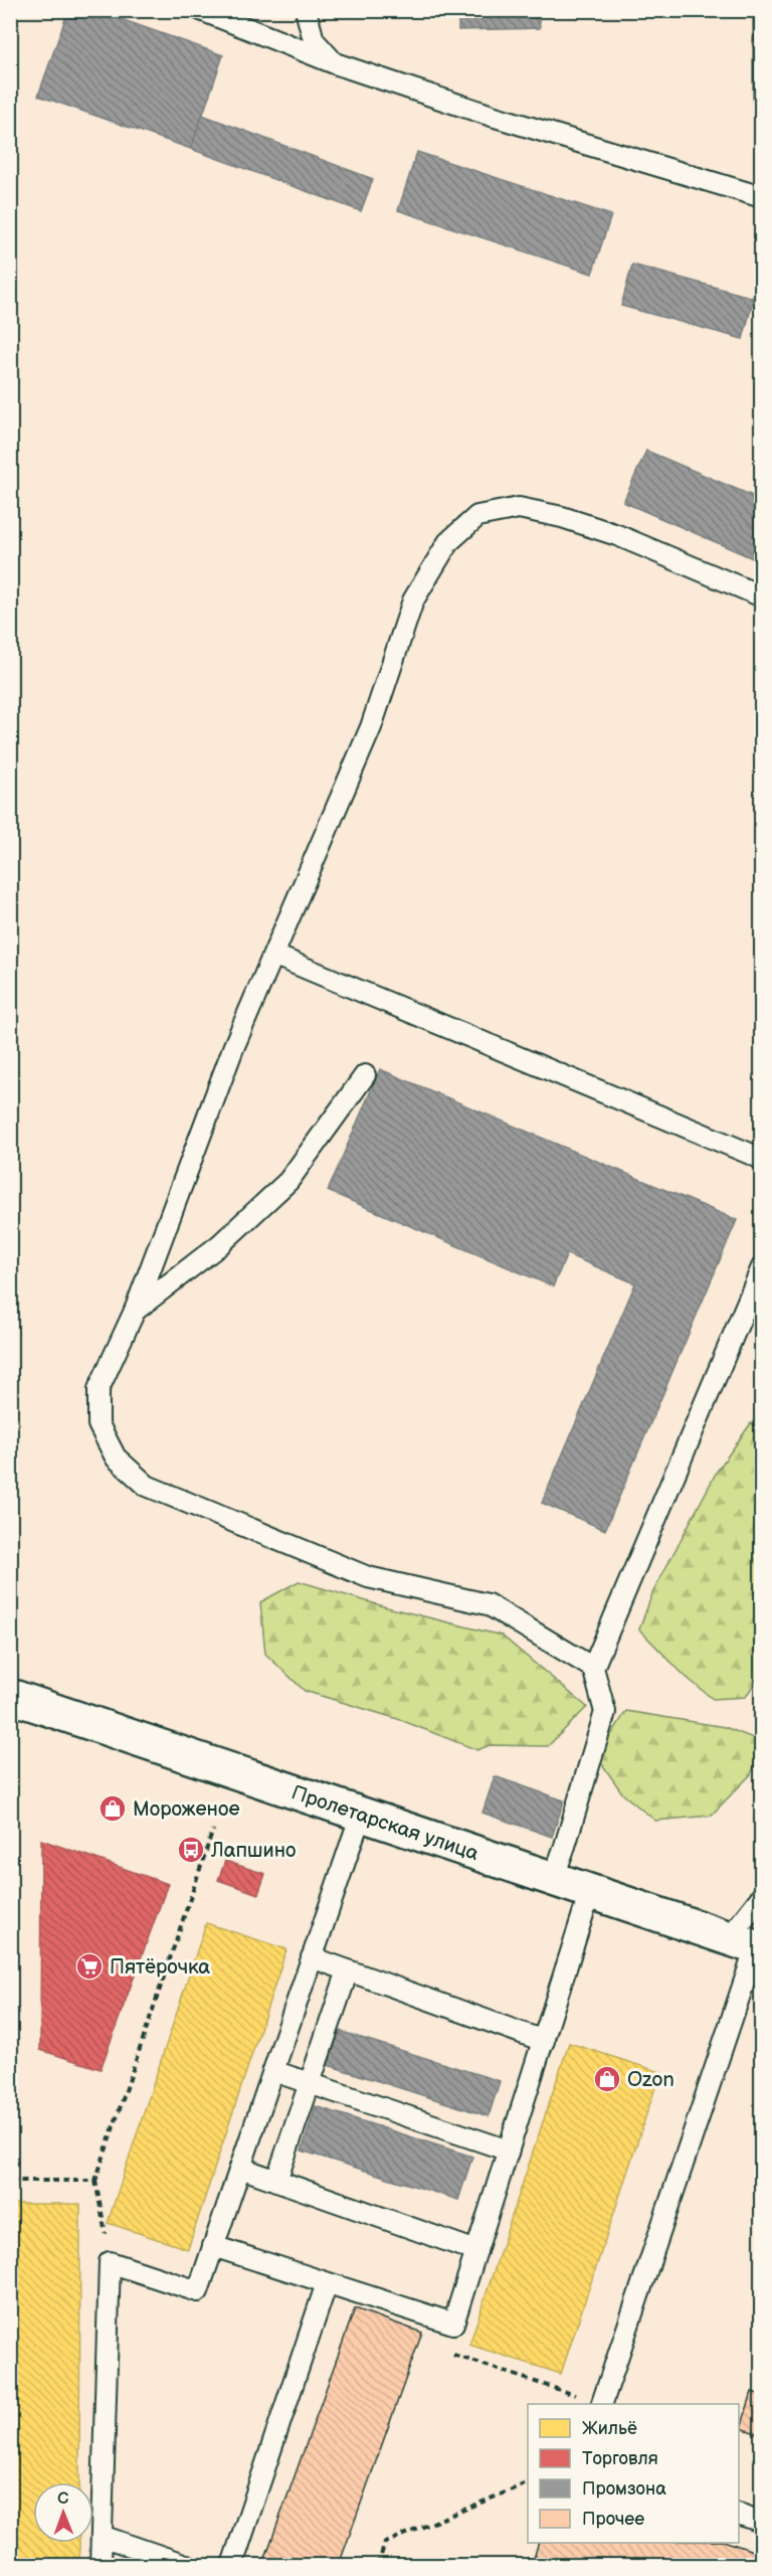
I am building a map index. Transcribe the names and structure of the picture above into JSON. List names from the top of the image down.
{
  "streets": {
    "street": ["Пролетарская улица"]
  },
  "places": {
    "shop": ["Мороженое", "Ozon"],
    "bus stop": ["Лапшино"],
    "supermarket": ["Пятёрочка"]
  },
  "legend": [
    "Жильё",
    "Торговля",
    "Промзона",
    "Прочее"
  ],
  "north": "top"
}
